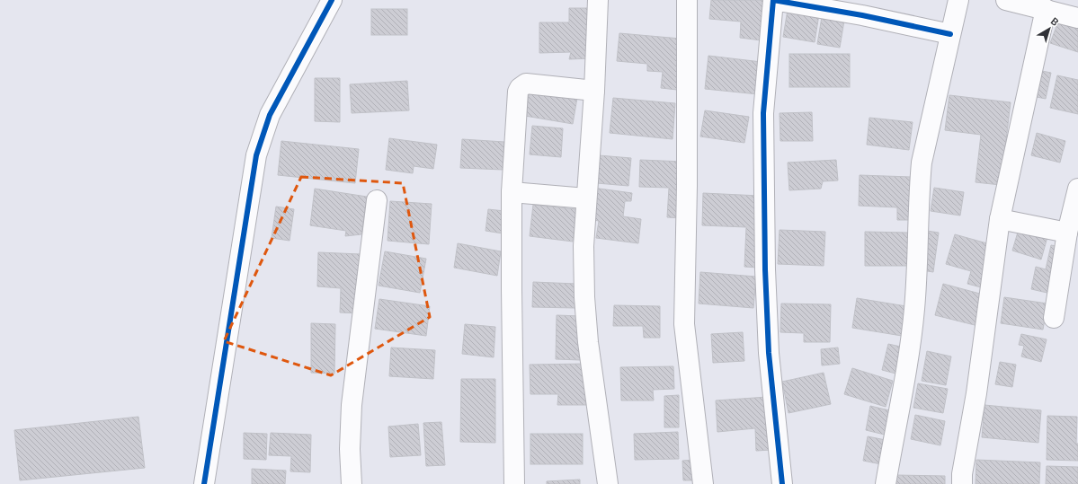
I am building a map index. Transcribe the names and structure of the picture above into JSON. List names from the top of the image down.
{
  "north": "top right"
}
